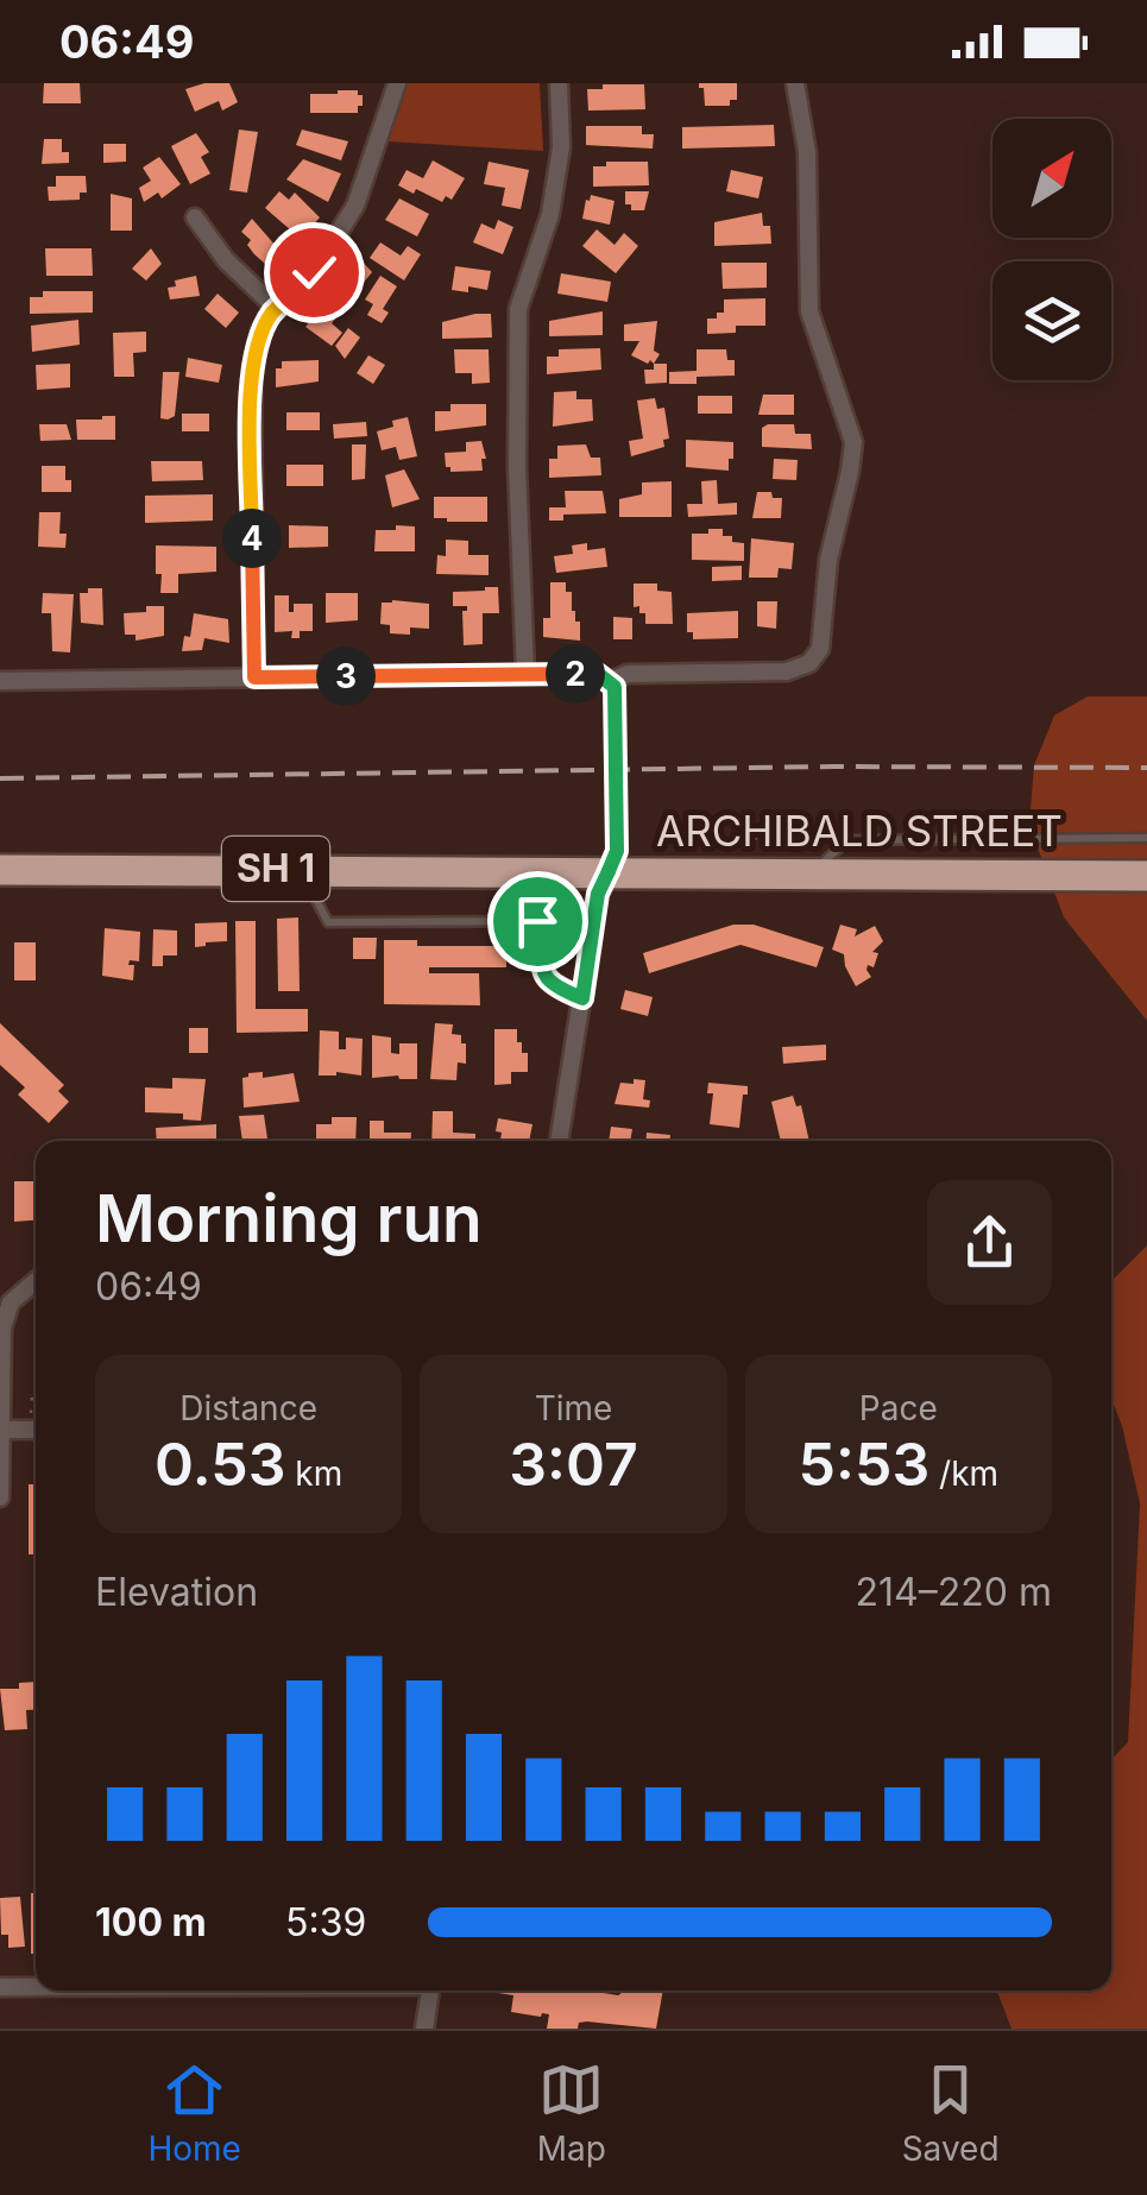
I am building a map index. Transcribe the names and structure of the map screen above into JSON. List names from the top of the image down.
{
  "streets": {
    "highway": ["ARCHIBALD STREET", "SH 1"]
  },
  "north": "top right",
  "page": {
    "status": "06:49",
    "pins": ["4", "2", "3"],
    "heading": ["Morning run", "06:49"],
    "stats": [
      ["Distance", "0.53 km"],
      ["Time", "3:07"],
      ["Pace", "5:53 /km"]
    ],
    "chart": ["Elevation", "214–220 m"],
    "list": [
      {
        "name": "100 m",
        "note": "5:39"
      }
    ],
    "tabs": ["Home", "Map", "Saved"]
  }
}
